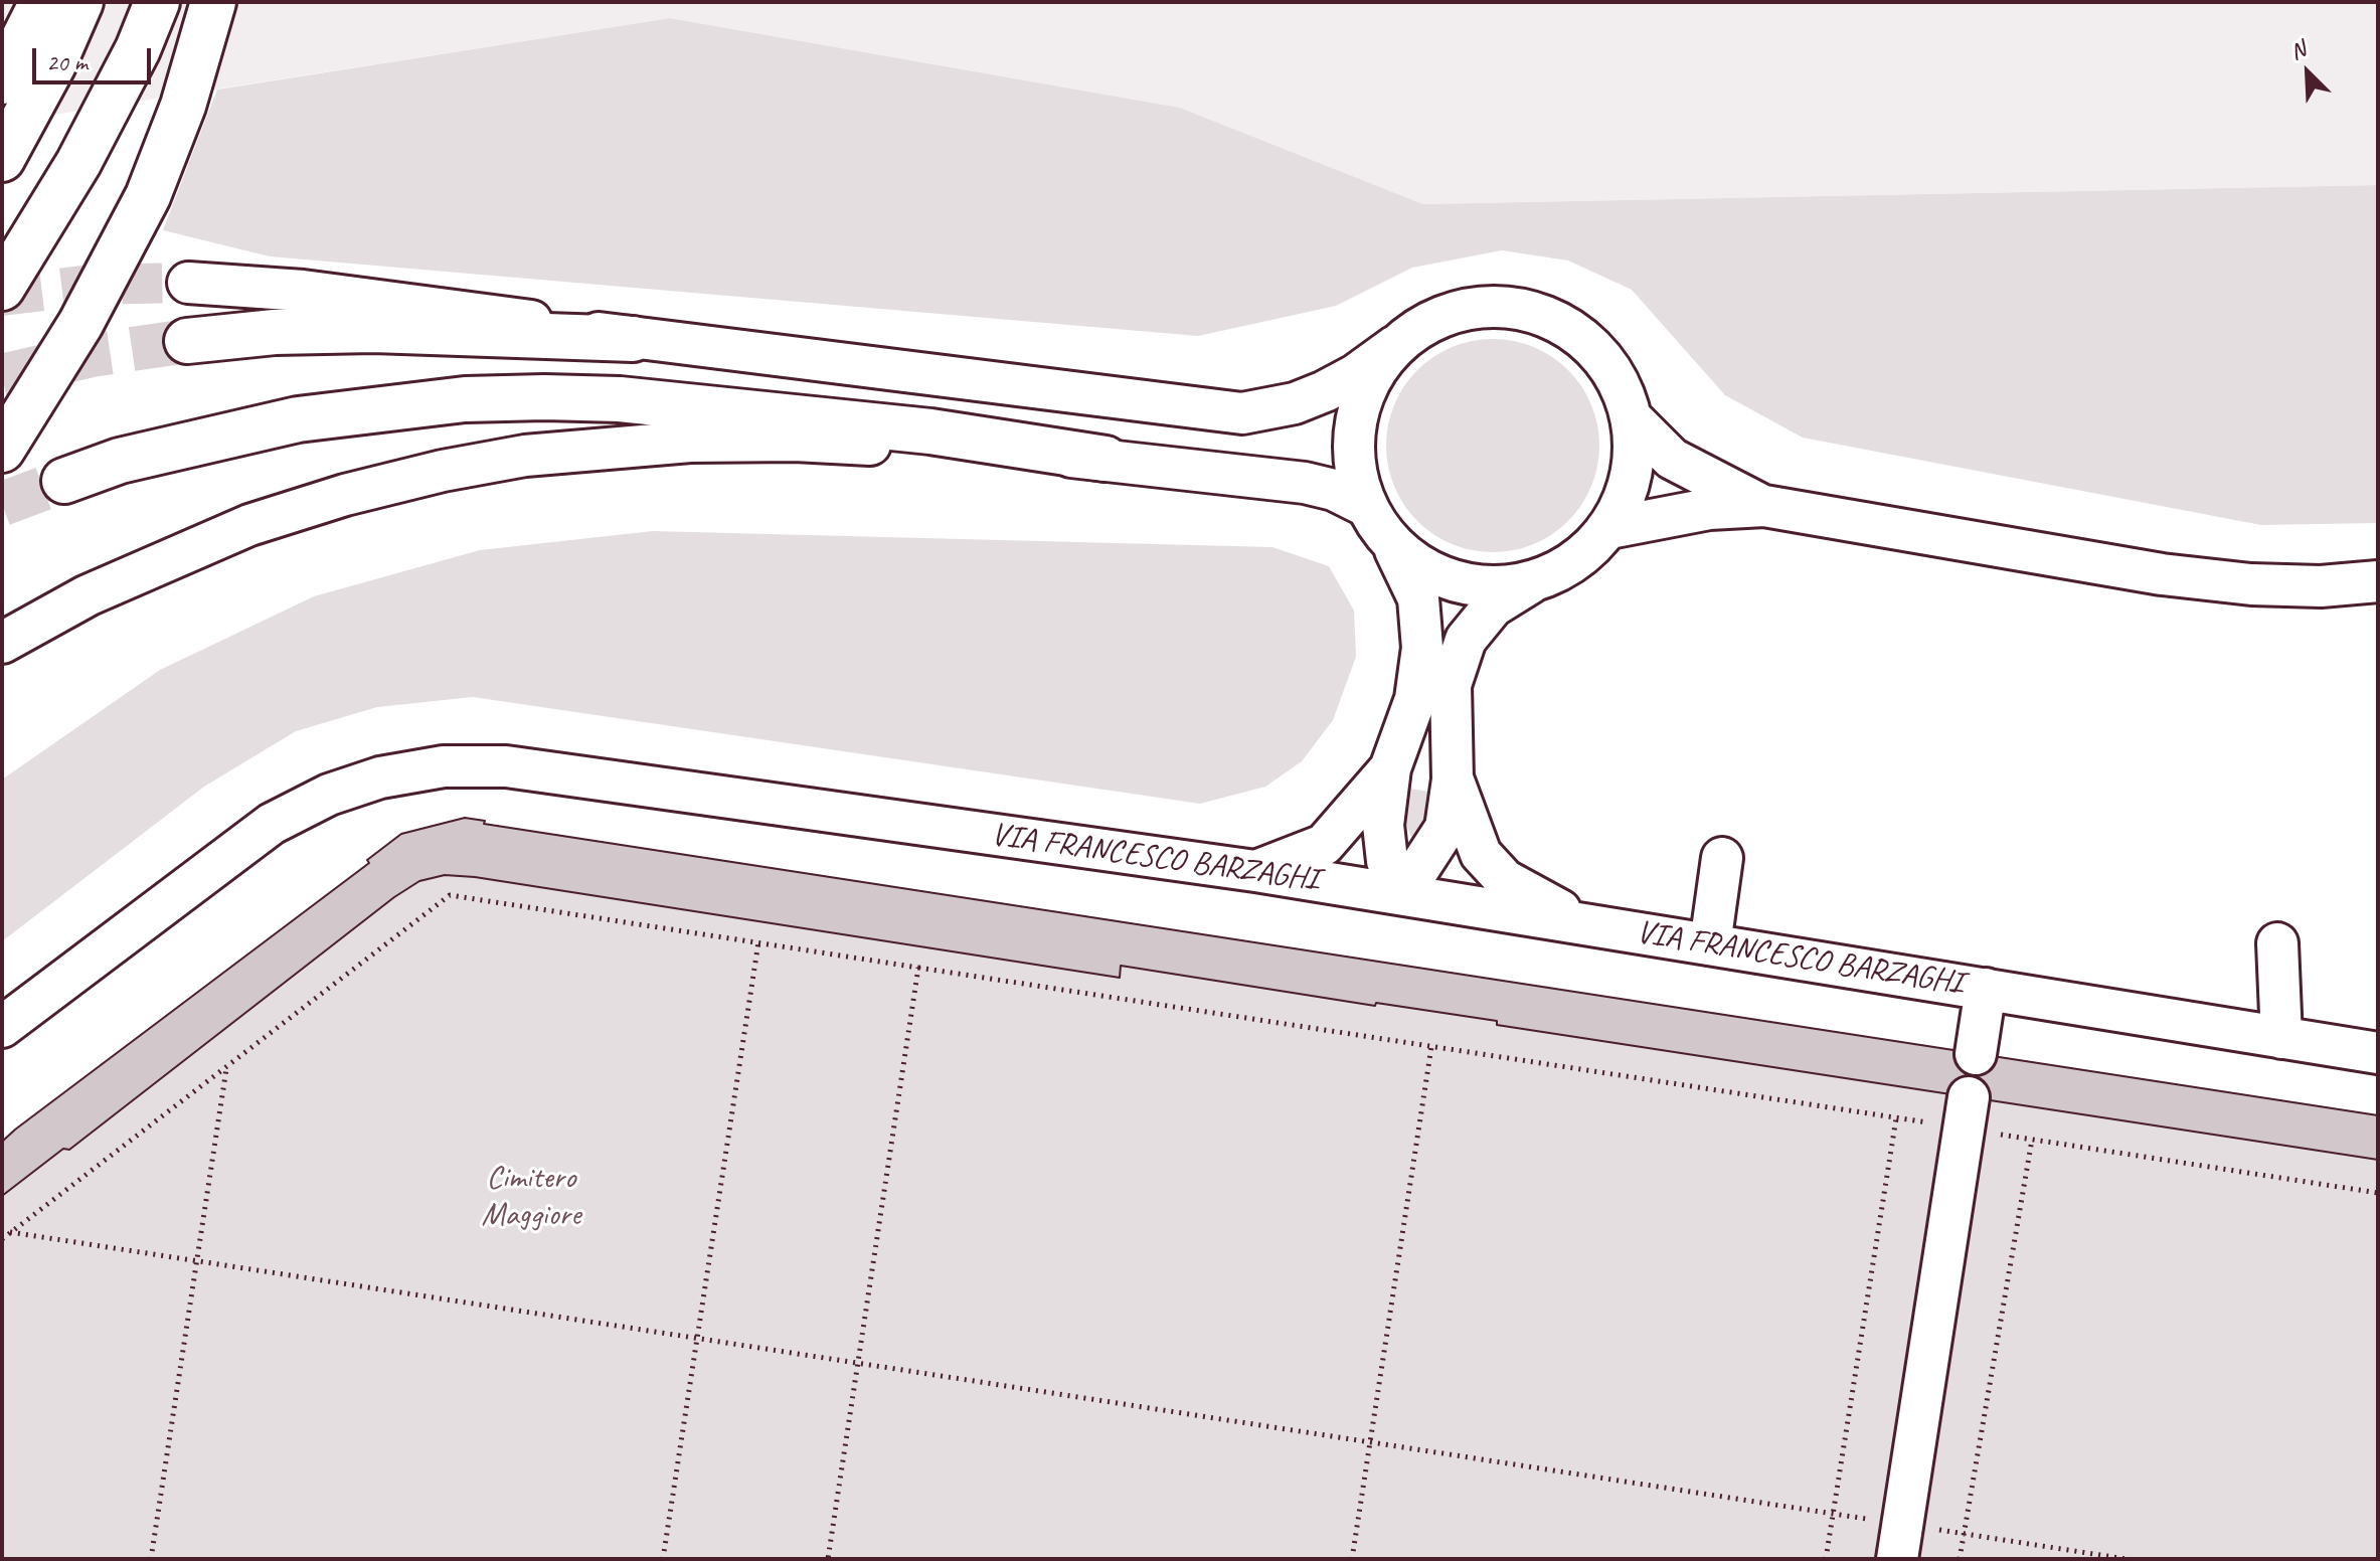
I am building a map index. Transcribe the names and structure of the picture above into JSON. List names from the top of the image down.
{
  "streets": {
    "street": ["VIA FRANCESCO BARZAGHI"]
  },
  "parks": ["Cimitero Maggiore"],
  "scale_bar": "20 m",
  "north": "top left"
}
